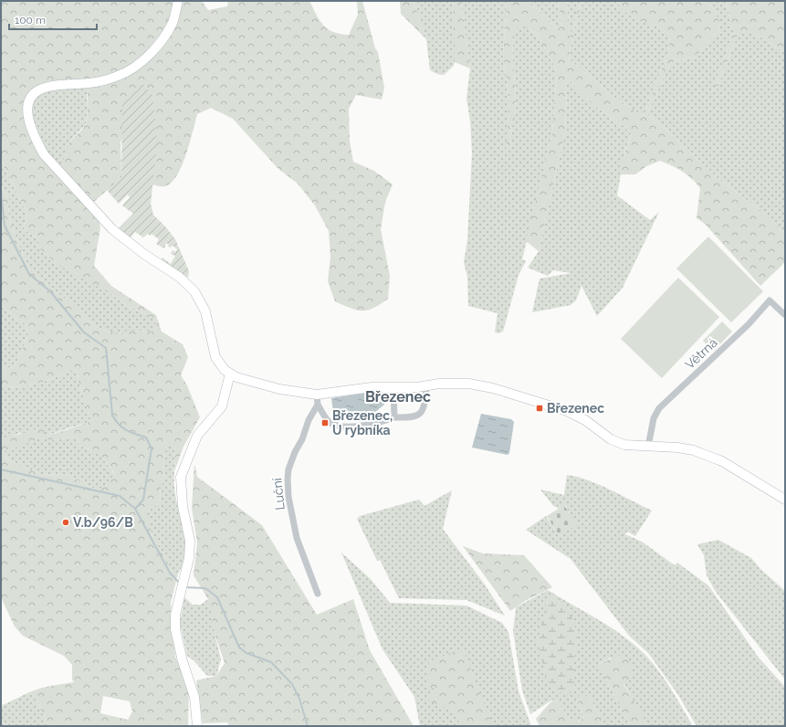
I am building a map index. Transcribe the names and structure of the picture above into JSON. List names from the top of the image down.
{
  "streets": {
    "street": ["Větrná", "Luční"]
  },
  "districts": ["Březenec"],
  "places": {
    "transit": ["Březenec", "Březenec, U rybníka"],
    "other": ["V.b/96/B"]
  },
  "scale_bar": "100 m"
}
